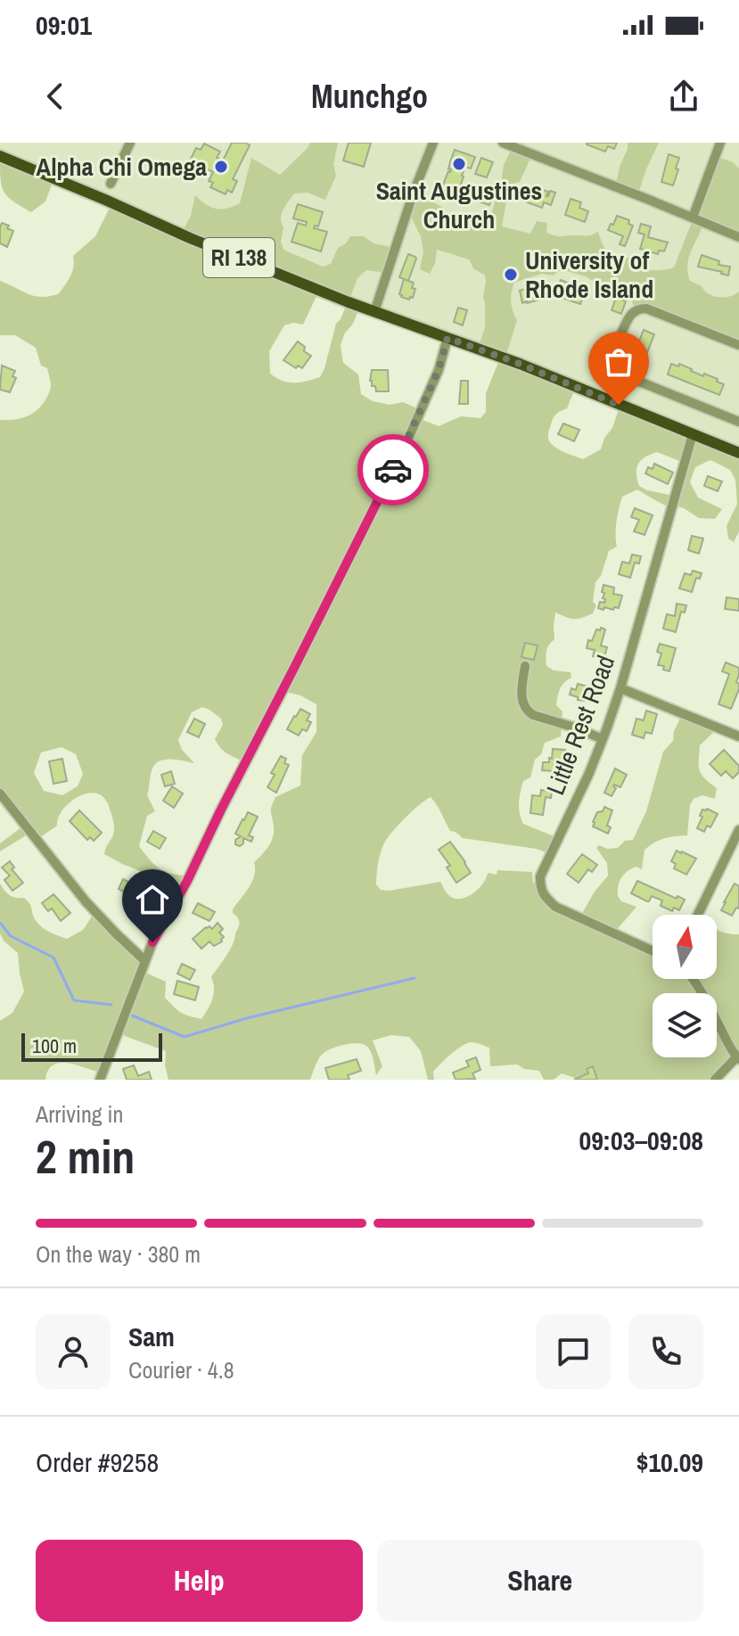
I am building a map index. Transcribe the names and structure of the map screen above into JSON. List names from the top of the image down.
{
  "streets": {
    "main road": ["RI 138"],
    "street": ["Little Rest Road"]
  },
  "crossings": [
    ["RI 138", "Little Rest Road"]
  ],
  "places": ["Saint Augustines Church", "Alpha Chi Omega", "University of Rhode Island"],
  "scale_bar": "100 m",
  "north": "top",
  "page": {
    "status": "09:01",
    "header": "Munchgo",
    "scale": "100 m",
    "heading": ["2 min", "Arriving in", "09:03–09:08"],
    "panel": [
      "Sam",
      "Courier · 4.8",
      "Order #9258",
      "$10.09"
    ],
    "bar": "On the way · 380 m",
    "buttons": ["Help", "Share"]
  }
}
